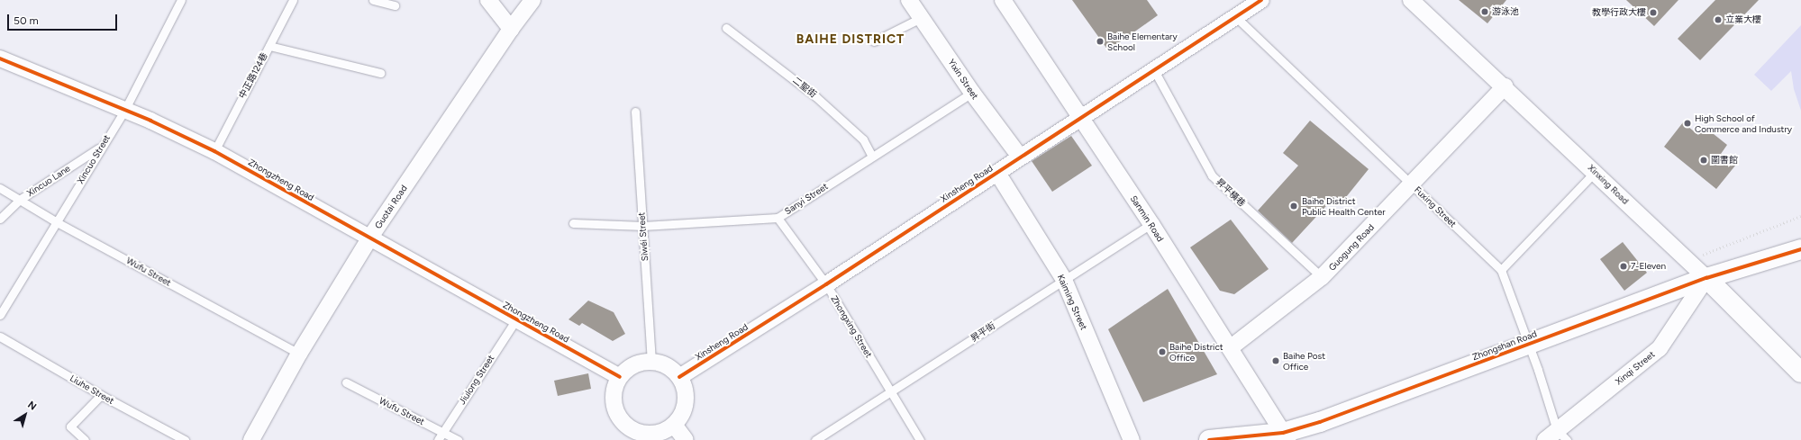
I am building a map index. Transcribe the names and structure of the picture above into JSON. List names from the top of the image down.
{
  "streets": {
    "street": [
      "Yixin Street",
      "Zhongzheng Road",
      "Xinsheng Road",
      "Xinxing Road",
      "Guotai Road",
      "Sanmin Road",
      "Guogung Road",
      "Kaiming Street",
      "Zhongshan Road",
      "Xinqi Street"
    ],
    "lane": [
      "中正路124巷",
      "二聖街",
      "Xincuo Street",
      "Xincuo Lane",
      "昇平橫巷",
      "Sanyi Street",
      "Fuxing Street",
      "Sìwéi Street",
      "Wufu Street",
      "Zhongxing Street",
      "昇平街",
      "Jiulong Street",
      "Liuhe Street"
    ]
  },
  "crossings": [
    ["中正路124巷", "Zhongzheng Road"],
    ["Yixin Street", "Xinsheng Road"],
    ["Yixin Street", "Sanyi Street"],
    ["二聖街", "Sanyi Street"],
    ["Xincuo Street", "Zhongzheng Road"],
    ["Xincuo Street", "Xincuo Lane"],
    ["Xincuo Street", "Wufu Street"],
    ["Zhongzheng Road", "Xinsheng Road"],
    ["Zhongzheng Road", "Guotai Road"],
    ["Zhongzheng Road", "Sìwéi Street"],
    ["Zhongzheng Road", "Jiulong Street"],
    ["Xincuo Lane", "Wufu Street"],
    ["Xinsheng Road", "昇平橫巷"],
    ["Xinsheng Road", "Fuxing Street"],
    ["Xinsheng Road", "Sanmin Road"],
    ["Xinsheng Road", "Sìwéi Street"],
    ["Xinsheng Road", "Kaiming Street"],
    ["Xinsheng Road", "Zhongxing Street"],
    ["Xinxing Road", "Guogung Road"],
    ["Xinxing Road", "Zhongshan Road"],
    ["Xinxing Road", "Xinqi Street"],
    ["昇平橫巷", "Guogung Road"],
    ["Sanyi Street", "Sìwéi Street"],
    ["Sanyi Street", "Zhongxing Street"],
    ["Guotai Road", "Wufu Street"],
    ["Fuxing Street", "Guogung Road"],
    ["Fuxing Street", "Zhongshan Road"],
    ["Fuxing Street", "Xinqi Street"],
    ["Sanmin Road", "Guogung Road"],
    ["Sanmin Road", "昇平街"],
    ["Sanmin Road", "Zhongshan Road"],
    ["Wufu Street", "Jiulong Street"],
    ["Kaiming Street", "昇平街"],
    ["Zhongxing Street", "昇平街"],
    ["Zhongshan Road", "Xinqi Street"]
  ],
  "districts": ["BAIHE DISTRICT"],
  "places": [
    "游泳池",
    "教學行政大樓",
    "立業大樓",
    "Baihe Elementary School",
    "High School of Commerce and Industry",
    "圖書館",
    "Baihe District Public Health Center",
    "7-Eleven",
    "Baihe District Office",
    "Baihe Post Office"
  ],
  "scale_bar": "50 m",
  "north": "top right"
}
